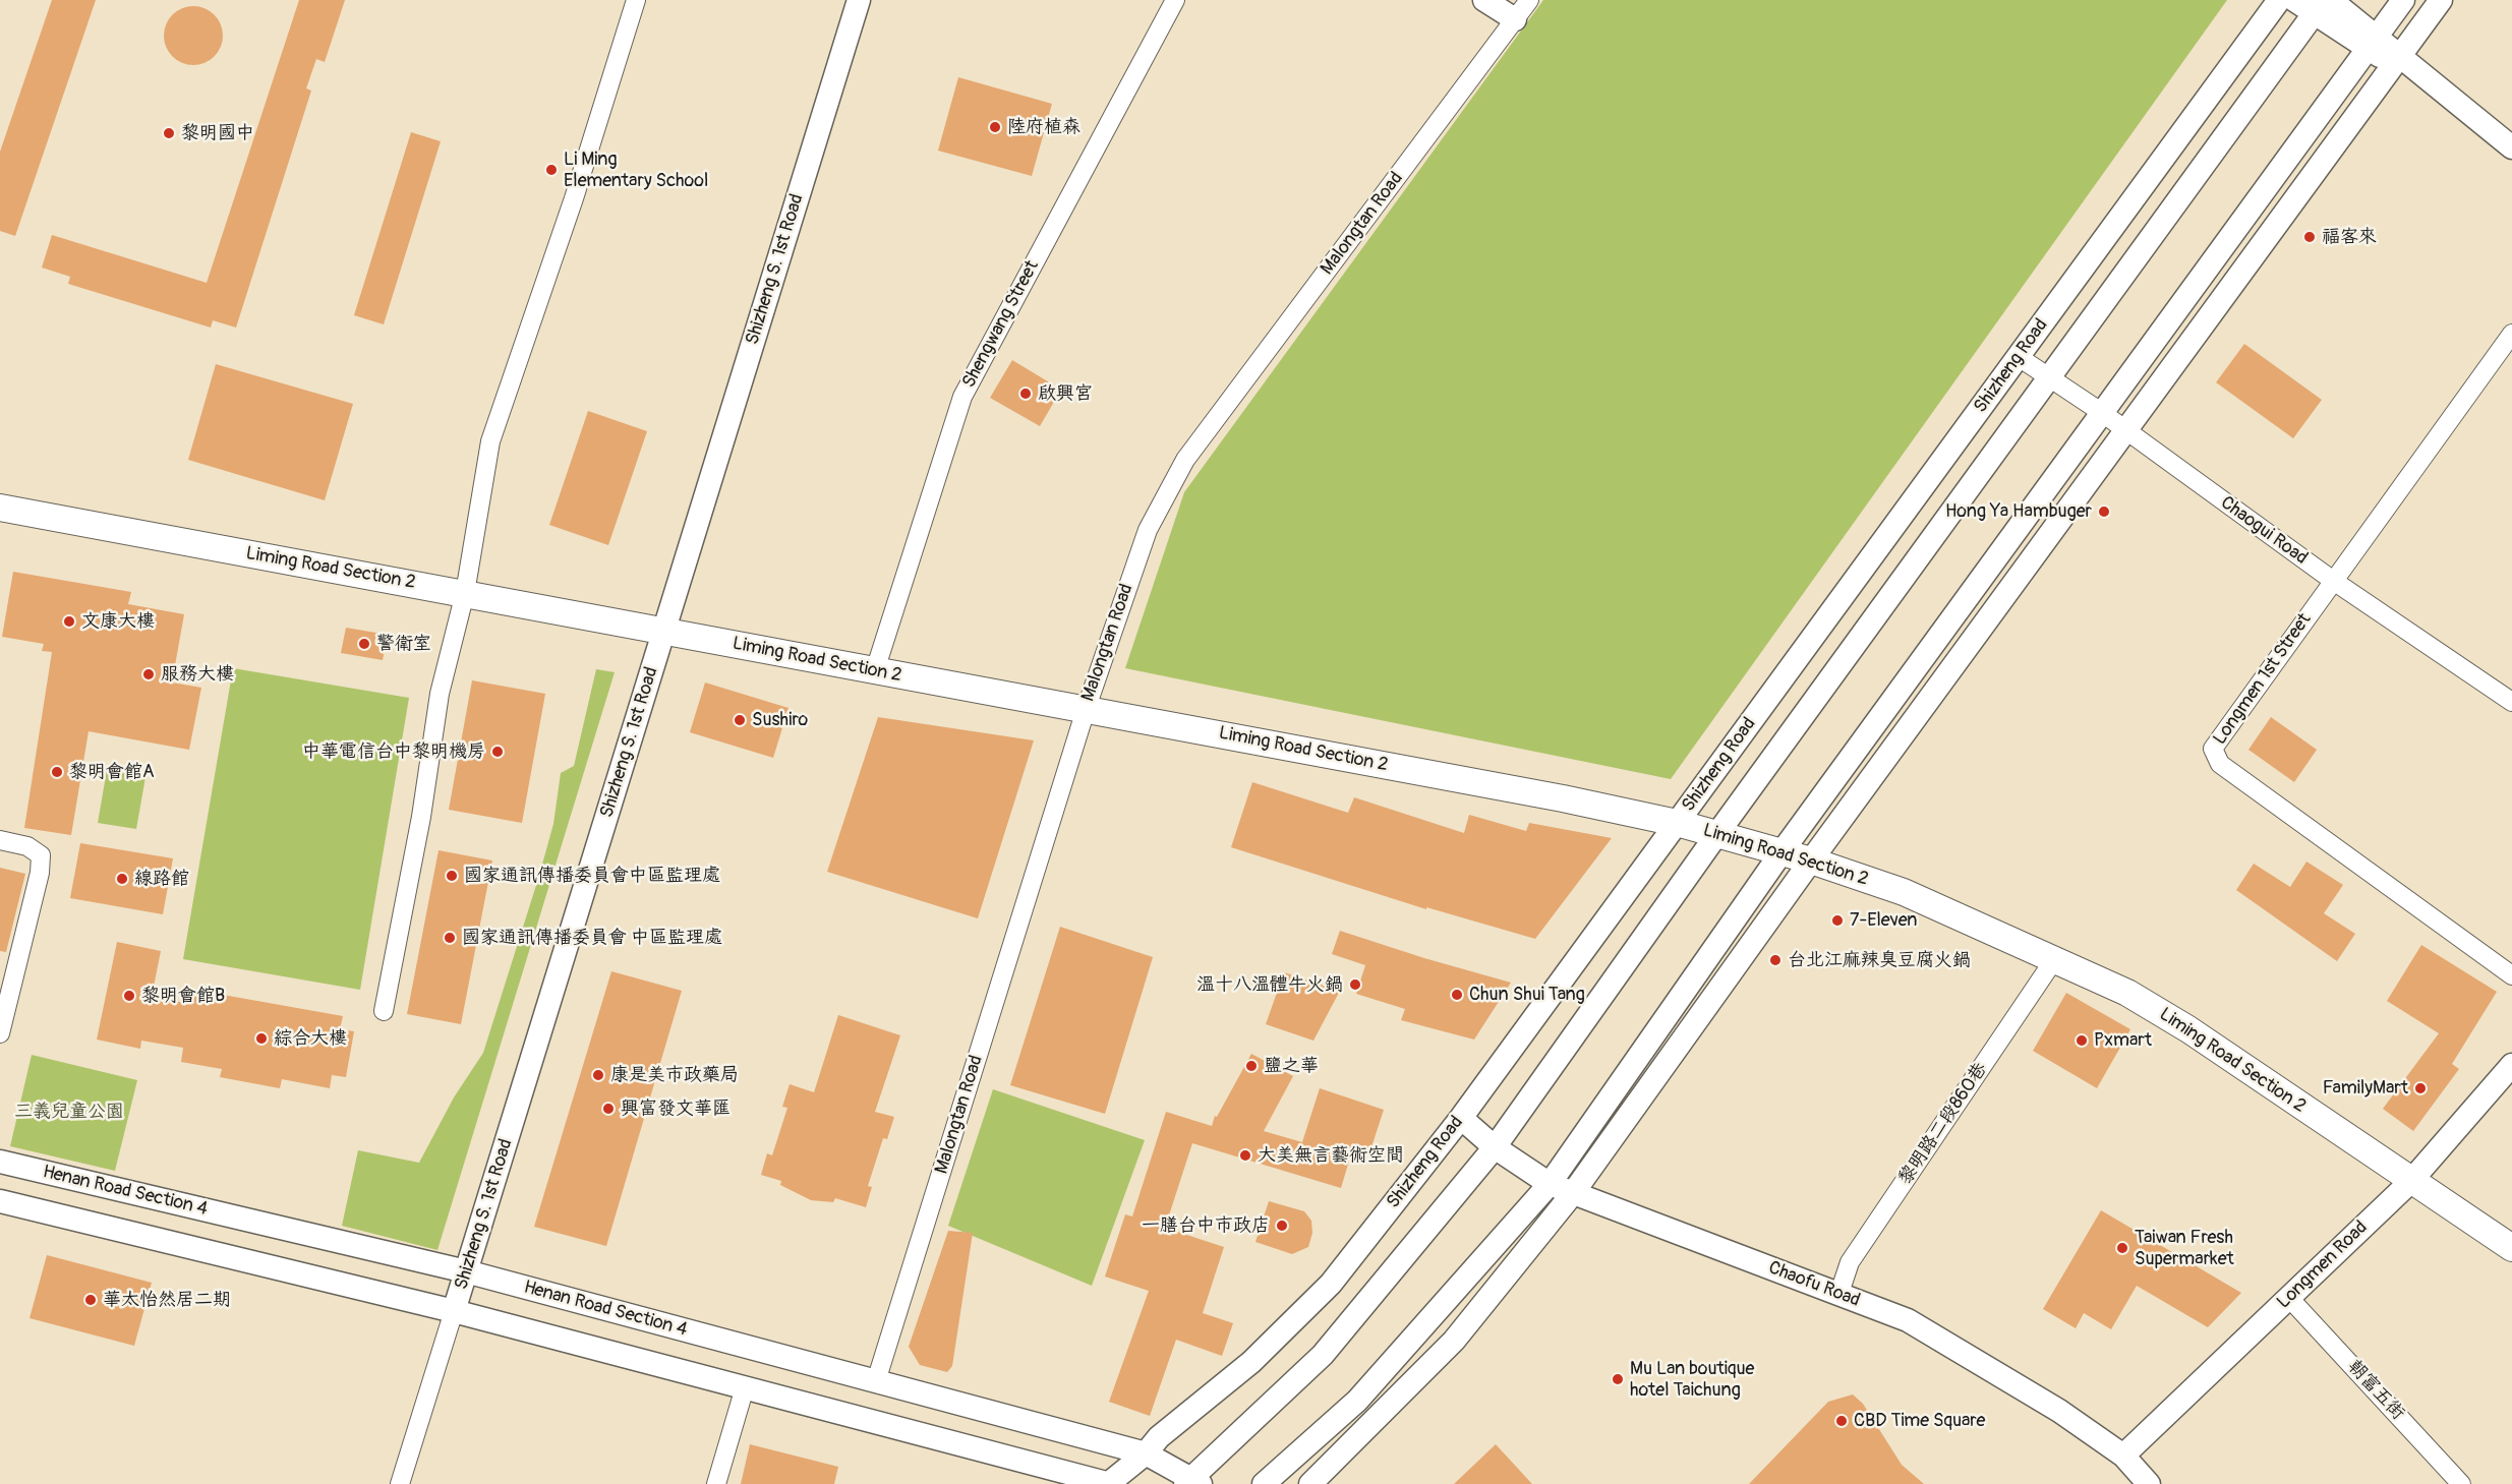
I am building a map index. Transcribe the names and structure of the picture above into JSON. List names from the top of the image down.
{
  "streets": {
    "main road": ["Liming Road Section 2"],
    "street": [
      "Malongtan Road",
      "Shizheng S. 1st Road",
      "Shengwang Street",
      "Shizheng Road",
      "Chaogui Road",
      "Longmen 1st Street",
      "黎明路二段860巷",
      "Henan Road Section 4",
      "Longmen Road",
      "Chaofu Road",
      "朝富五街"
    ]
  },
  "crossings": [
    ["Malongtan Road", "Liming Road Section 2"],
    ["Malongtan Road", "Henan Road Section 4"],
    ["Shizheng S. 1st Road", "Liming Road Section 2"],
    ["Shizheng S. 1st Road", "Henan Road Section 4"],
    ["Shengwang Street", "Liming Road Section 2"],
    ["Shizheng Road", "Chaogui Road"],
    ["Shizheng Road", "Liming Road Section 2"],
    ["Shizheng Road", "Henan Road Section 4"],
    ["Shizheng Road", "Chaofu Road"],
    ["Chaogui Road", "Longmen 1st Street"],
    ["Liming Road Section 2", "黎明路二段860巷"],
    ["Liming Road Section 2", "Longmen Road"],
    ["黎明路二段860巷", "Chaofu Road"],
    ["Longmen Road", "Chaofu Road"],
    ["Longmen Road", "朝富五街"]
  ],
  "parks": ["三義兒童公園"],
  "places": [
    "陸府植森",
    "黎明國中",
    "Li Ming Elementary School",
    "福客來",
    "啟興宮",
    "Hong Ya Hambuger",
    "文康大樓",
    "警衛室",
    "服務大樓",
    "Sushiro",
    "中華電信台中黎明機房",
    "黎明會館A",
    "國家通訊傳播委員會中區監理處",
    "線路館",
    "7-Eleven",
    "國家通訊傳播委員會 中區監理處",
    "台北江麻辣臭豆腐火鍋",
    "溫十八溫體牛火鍋",
    "Chun Shui Tang",
    "黎明會館B",
    "綜合大樓",
    "Pxmart",
    "鹽之華",
    "康是美市政藥局",
    "FamilyMart",
    "興富發文華匯",
    "大美無言藝術空間",
    "一膳台中市政店",
    "Taiwan Fresh Supermarket",
    "華太怡然居二期",
    "Mu Lan boutique hotel Taichung",
    "CBD Time Square"
  ]
}
